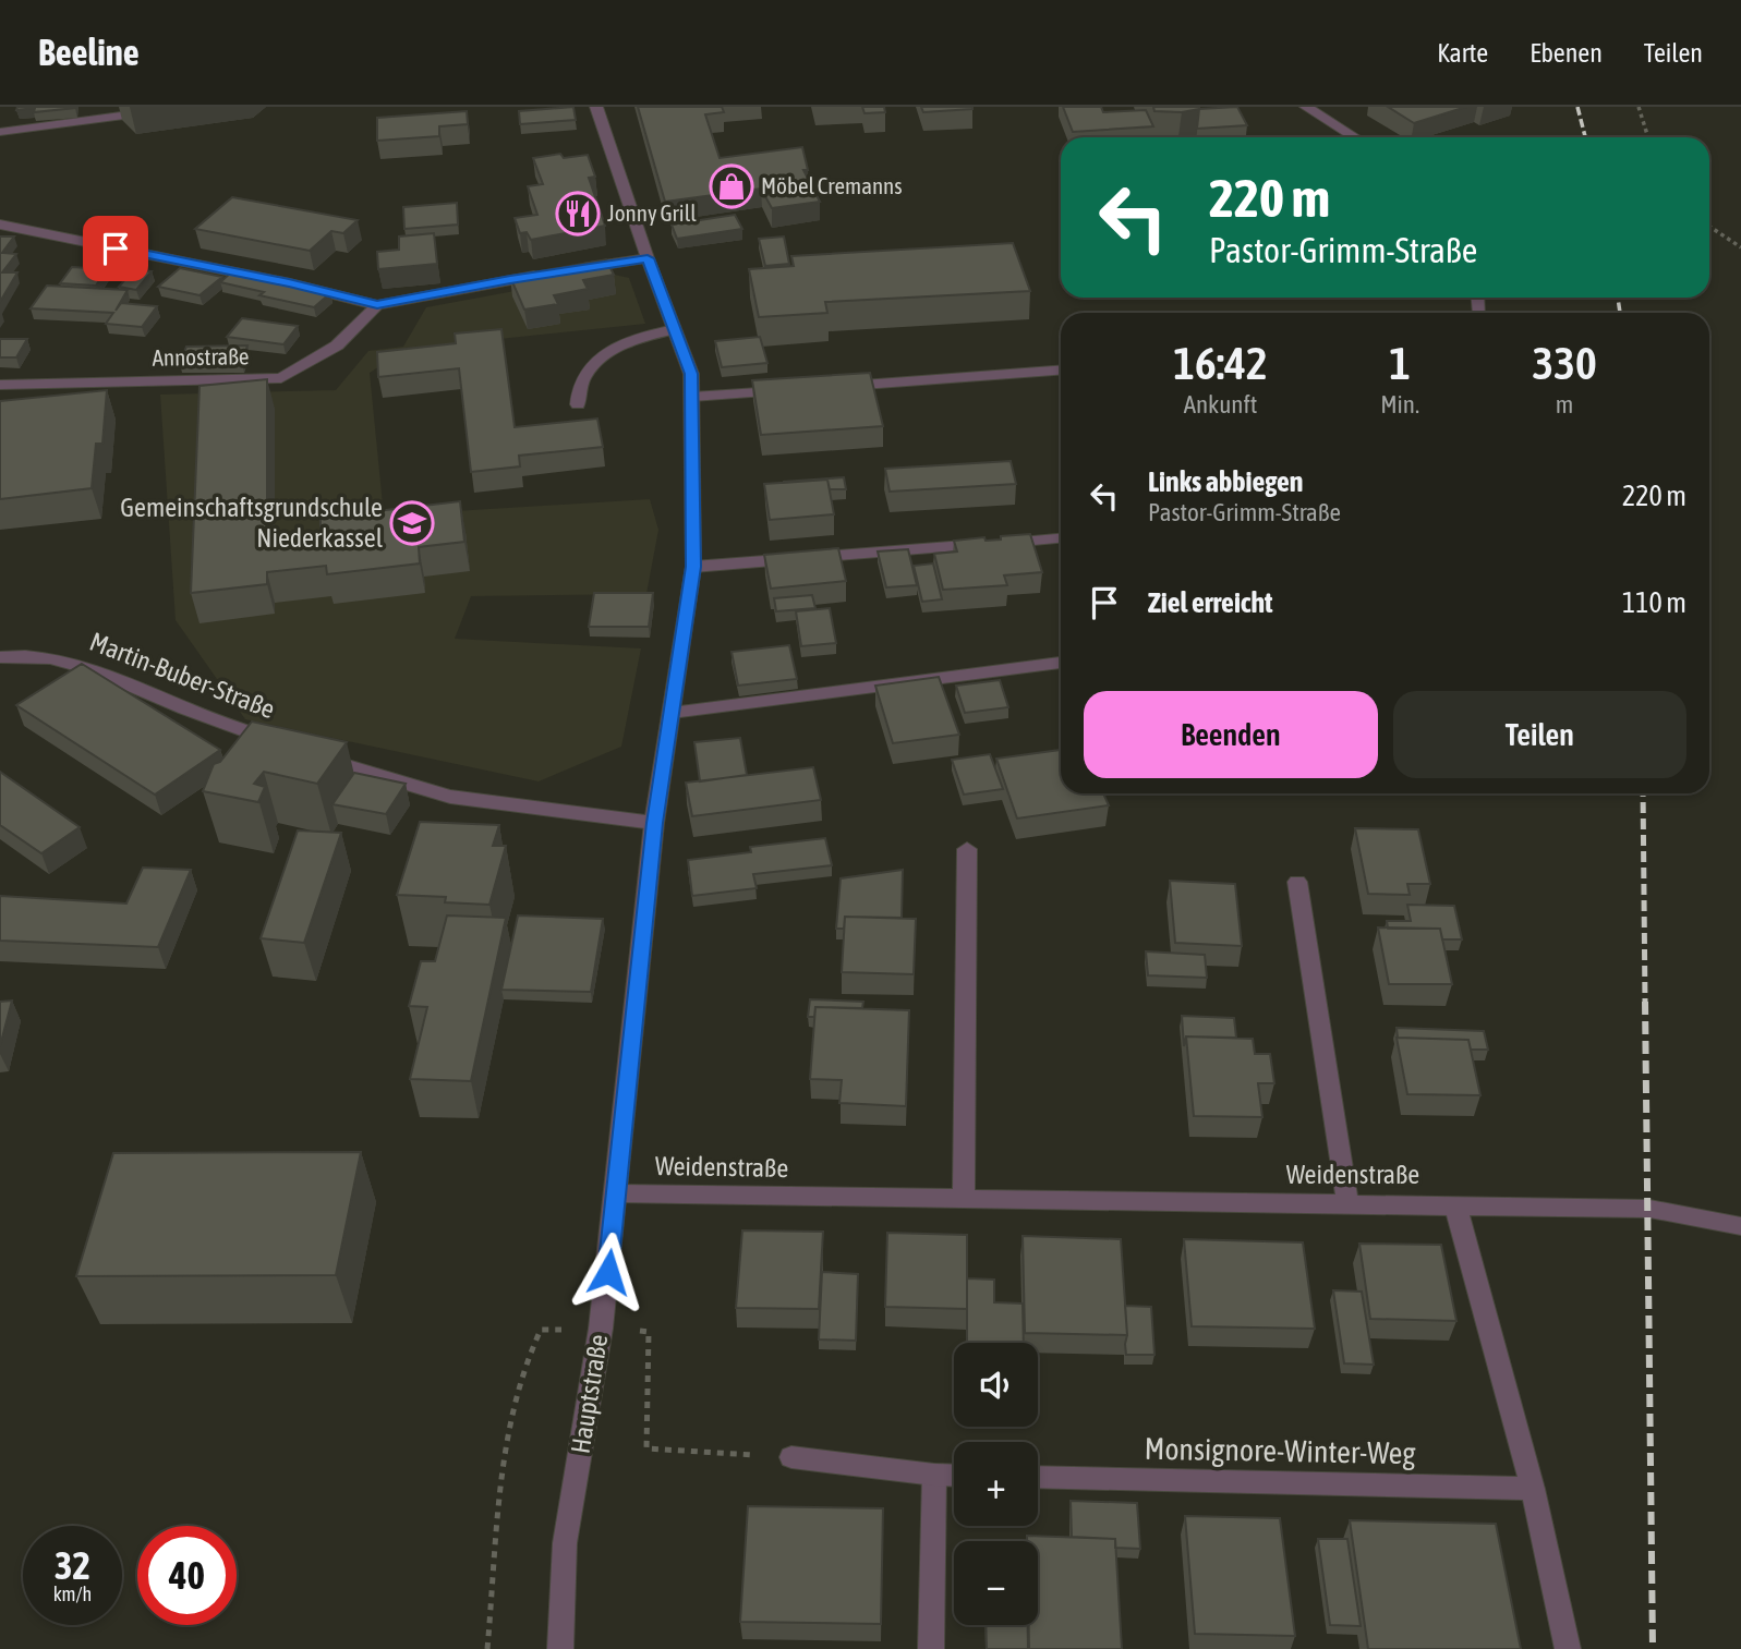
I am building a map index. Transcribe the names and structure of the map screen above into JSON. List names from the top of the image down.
{
  "streets": {
    "street": [
      "Annostraße",
      "Martin-Buber-Straße",
      "Weidenstraße",
      "Hauptstraße",
      "Monsignore-Winter-Weg"
    ]
  },
  "crossings": [
    ["Weidenstraße", "Hauptstraße"]
  ],
  "places": {
    "shop": ["Möbel Cremanns"],
    "restaurant": ["Jonny Grill"],
    "school or university": ["Gemeinschaftsgrundschule Niederkassel"]
  },
  "page": {
    "header": "Beeline",
    "nav": ["Karte", "Ebenen", "Teilen"],
    "turn": ["220 m", "Pastor-Grimm-Straße"],
    "eta": [
      "16:42",
      "Ankunft",
      "1",
      "Min.",
      "330",
      "m"
    ],
    "list": [
      {
        "name": "Links abbiegen",
        "note": "Pastor-Grimm-Straße",
        "value": "220 m"
      },
      {
        "name": "Ziel erreicht",
        "value": "110 m"
      }
    ],
    "buttons": ["Beenden", "Teilen"],
    "map_buttons": ["+", "−"],
    "speed": "32 km/h",
    "limit": "40"
  }
}
